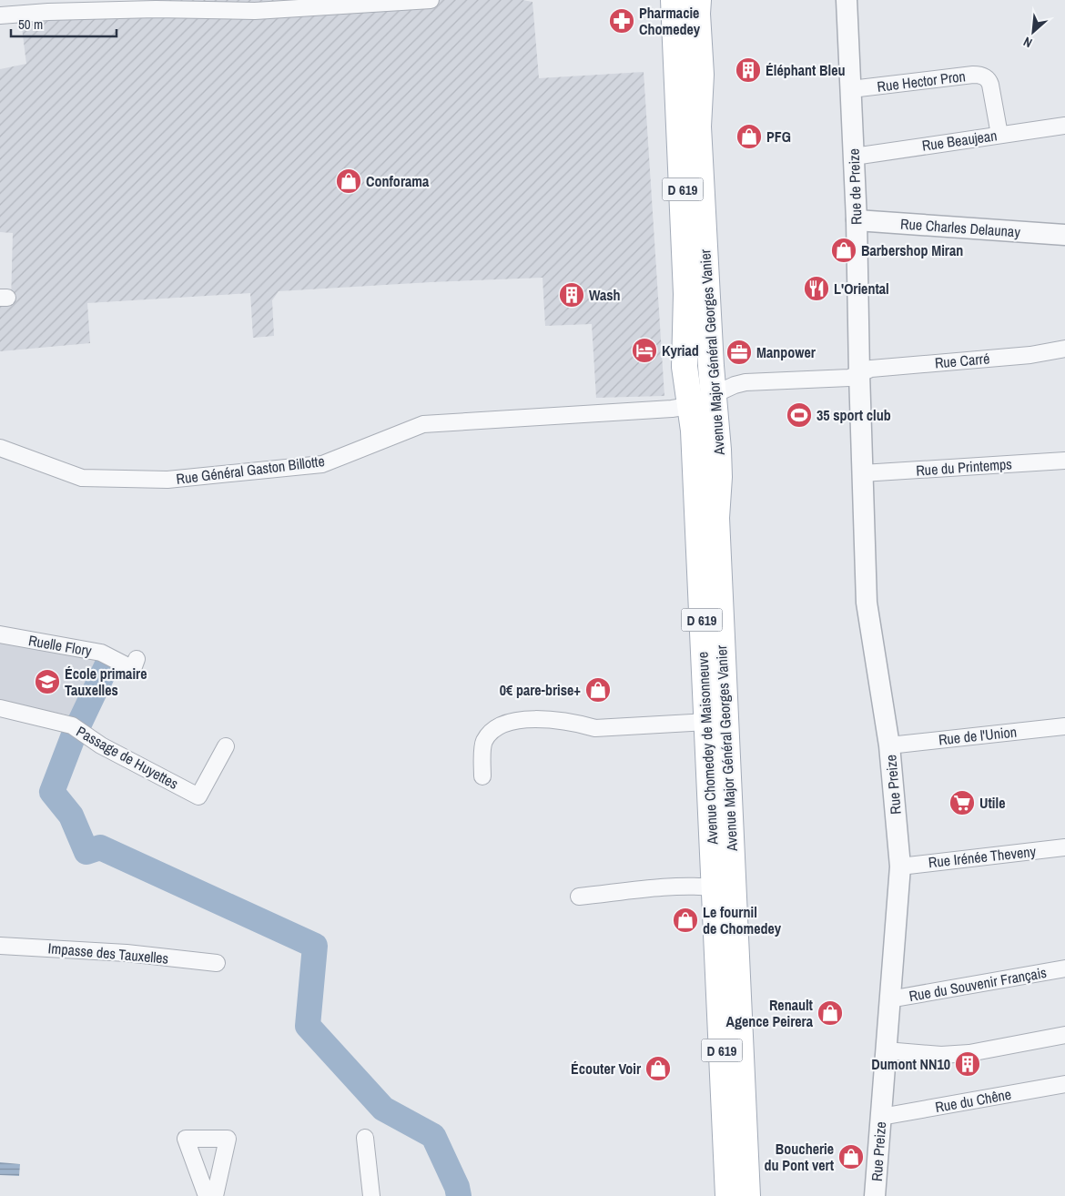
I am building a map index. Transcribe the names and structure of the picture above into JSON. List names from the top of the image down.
{
  "streets": {
    "main road": ["D 619", "Avenue Major Général Georges Vanier", "Avenue Chomedey de Maisonneuve"],
    "street": [
      "Rue Hector Pron",
      "Rue Beaujean",
      "Rue de Preize",
      "Rue Charles Delaunay",
      "Rue Carré",
      "Rue du Printemps",
      "Rue Général Gaston Billotte",
      "Ruelle Flory",
      "Rue de l'Union",
      "Passage de Huyettes",
      "Rue Preize",
      "Rue Irénée Theveny",
      "Impasse des Tauxelles",
      "Rue du Souvenir Français",
      "Rue du Chêne"
    ]
  },
  "crossings": [
    ["Rue Hector Pron", "Rue Beaujean"],
    ["Rue Hector Pron", "Rue de Preize"],
    ["Rue Beaujean", "Rue de Preize"],
    ["Rue de Preize", "Rue Charles Delaunay"],
    ["Rue de Preize", "Rue Carré"],
    ["Rue de Preize", "Rue Preize"],
    ["Avenue Major Général Georges Vanier", "Rue Carré"],
    ["Avenue Major Général Georges Vanier", "Rue Général Gaston Billotte"],
    ["Rue Carré", "Rue Général Gaston Billotte"],
    ["Rue Carré", "Rue Preize"],
    ["Rue du Printemps", "Rue Preize"],
    ["Rue Général Gaston Billotte", "Avenue Chomedey de Maisonneuve"],
    ["Rue de l'Union", "Rue Preize"],
    ["Rue Preize", "Rue Irénée Theveny"],
    ["Rue Preize", "Rue du Souvenir Français"],
    ["Rue Preize", "Rue du Chêne"]
  ],
  "places": {
    "pharmacy": ["Pharmacie Chomedey"],
    "building": ["Éléphant Bleu", "Wash", "Dumont NN10"],
    "shop": [
      "PFG",
      "Conforama",
      "Barbershop Miran",
      "0€ pare-brise+",
      "Le fournil de Chomedey",
      "Renault Agence Peirera",
      "Écouter Voir",
      "Boucherie du Pont vert"
    ],
    "restaurant": ["L'Oriental"],
    "hotel": ["Kyriad"],
    "office": ["Manpower"],
    "sports": ["35 sport club"],
    "school or university": ["École primaire Tauxelles"],
    "supermarket": ["Utile"]
  },
  "scale_bar": "50 m",
  "north": "bottom left"
}
